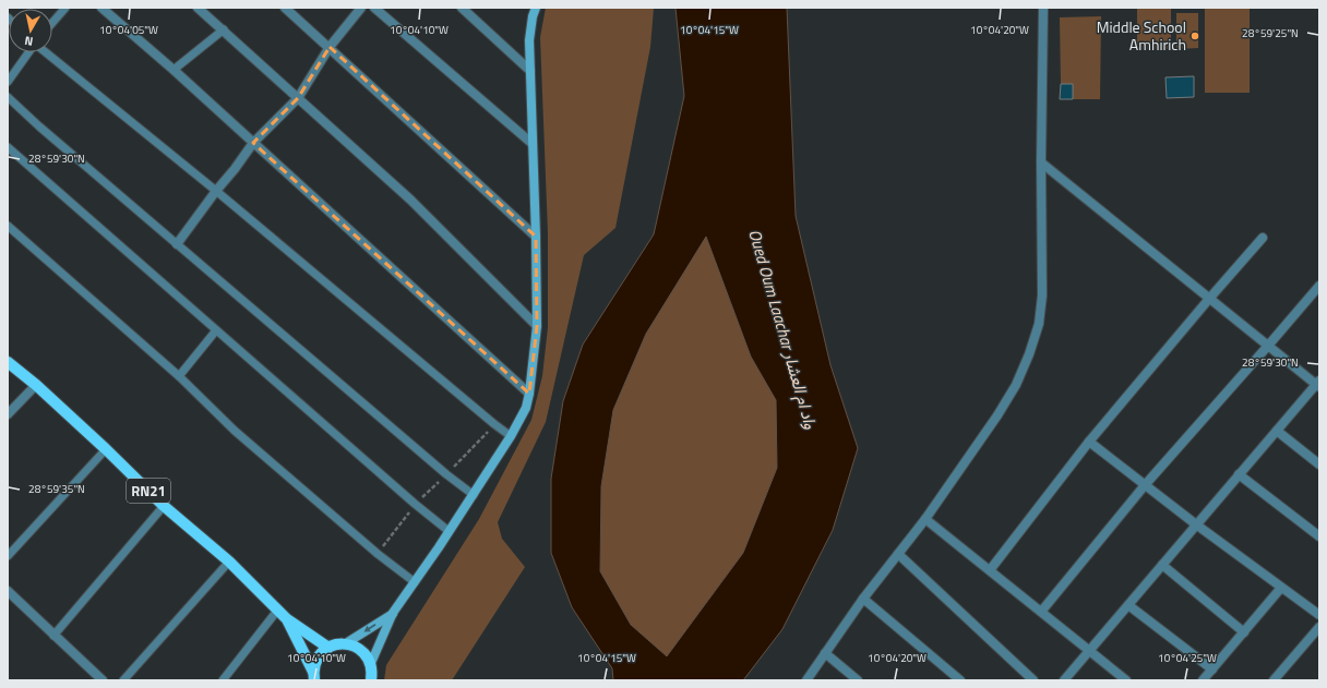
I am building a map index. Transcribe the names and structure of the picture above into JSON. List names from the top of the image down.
{
  "streets": {
    "main road": ["RN21"]
  },
  "water": ["Oued Oum Laachar واد ام العشار"],
  "places": ["Middle School Amhirich"],
  "north": "bottom",
  "coordinates": [
    "10°04'05\"W",
    "10°04'10\"W",
    "10°04'15\"W",
    "10°04'20\"W",
    "28°59'25\"N",
    "28°59'30\"N",
    "28°59'35\"N",
    "10°04'25\"W"
  ]
}
